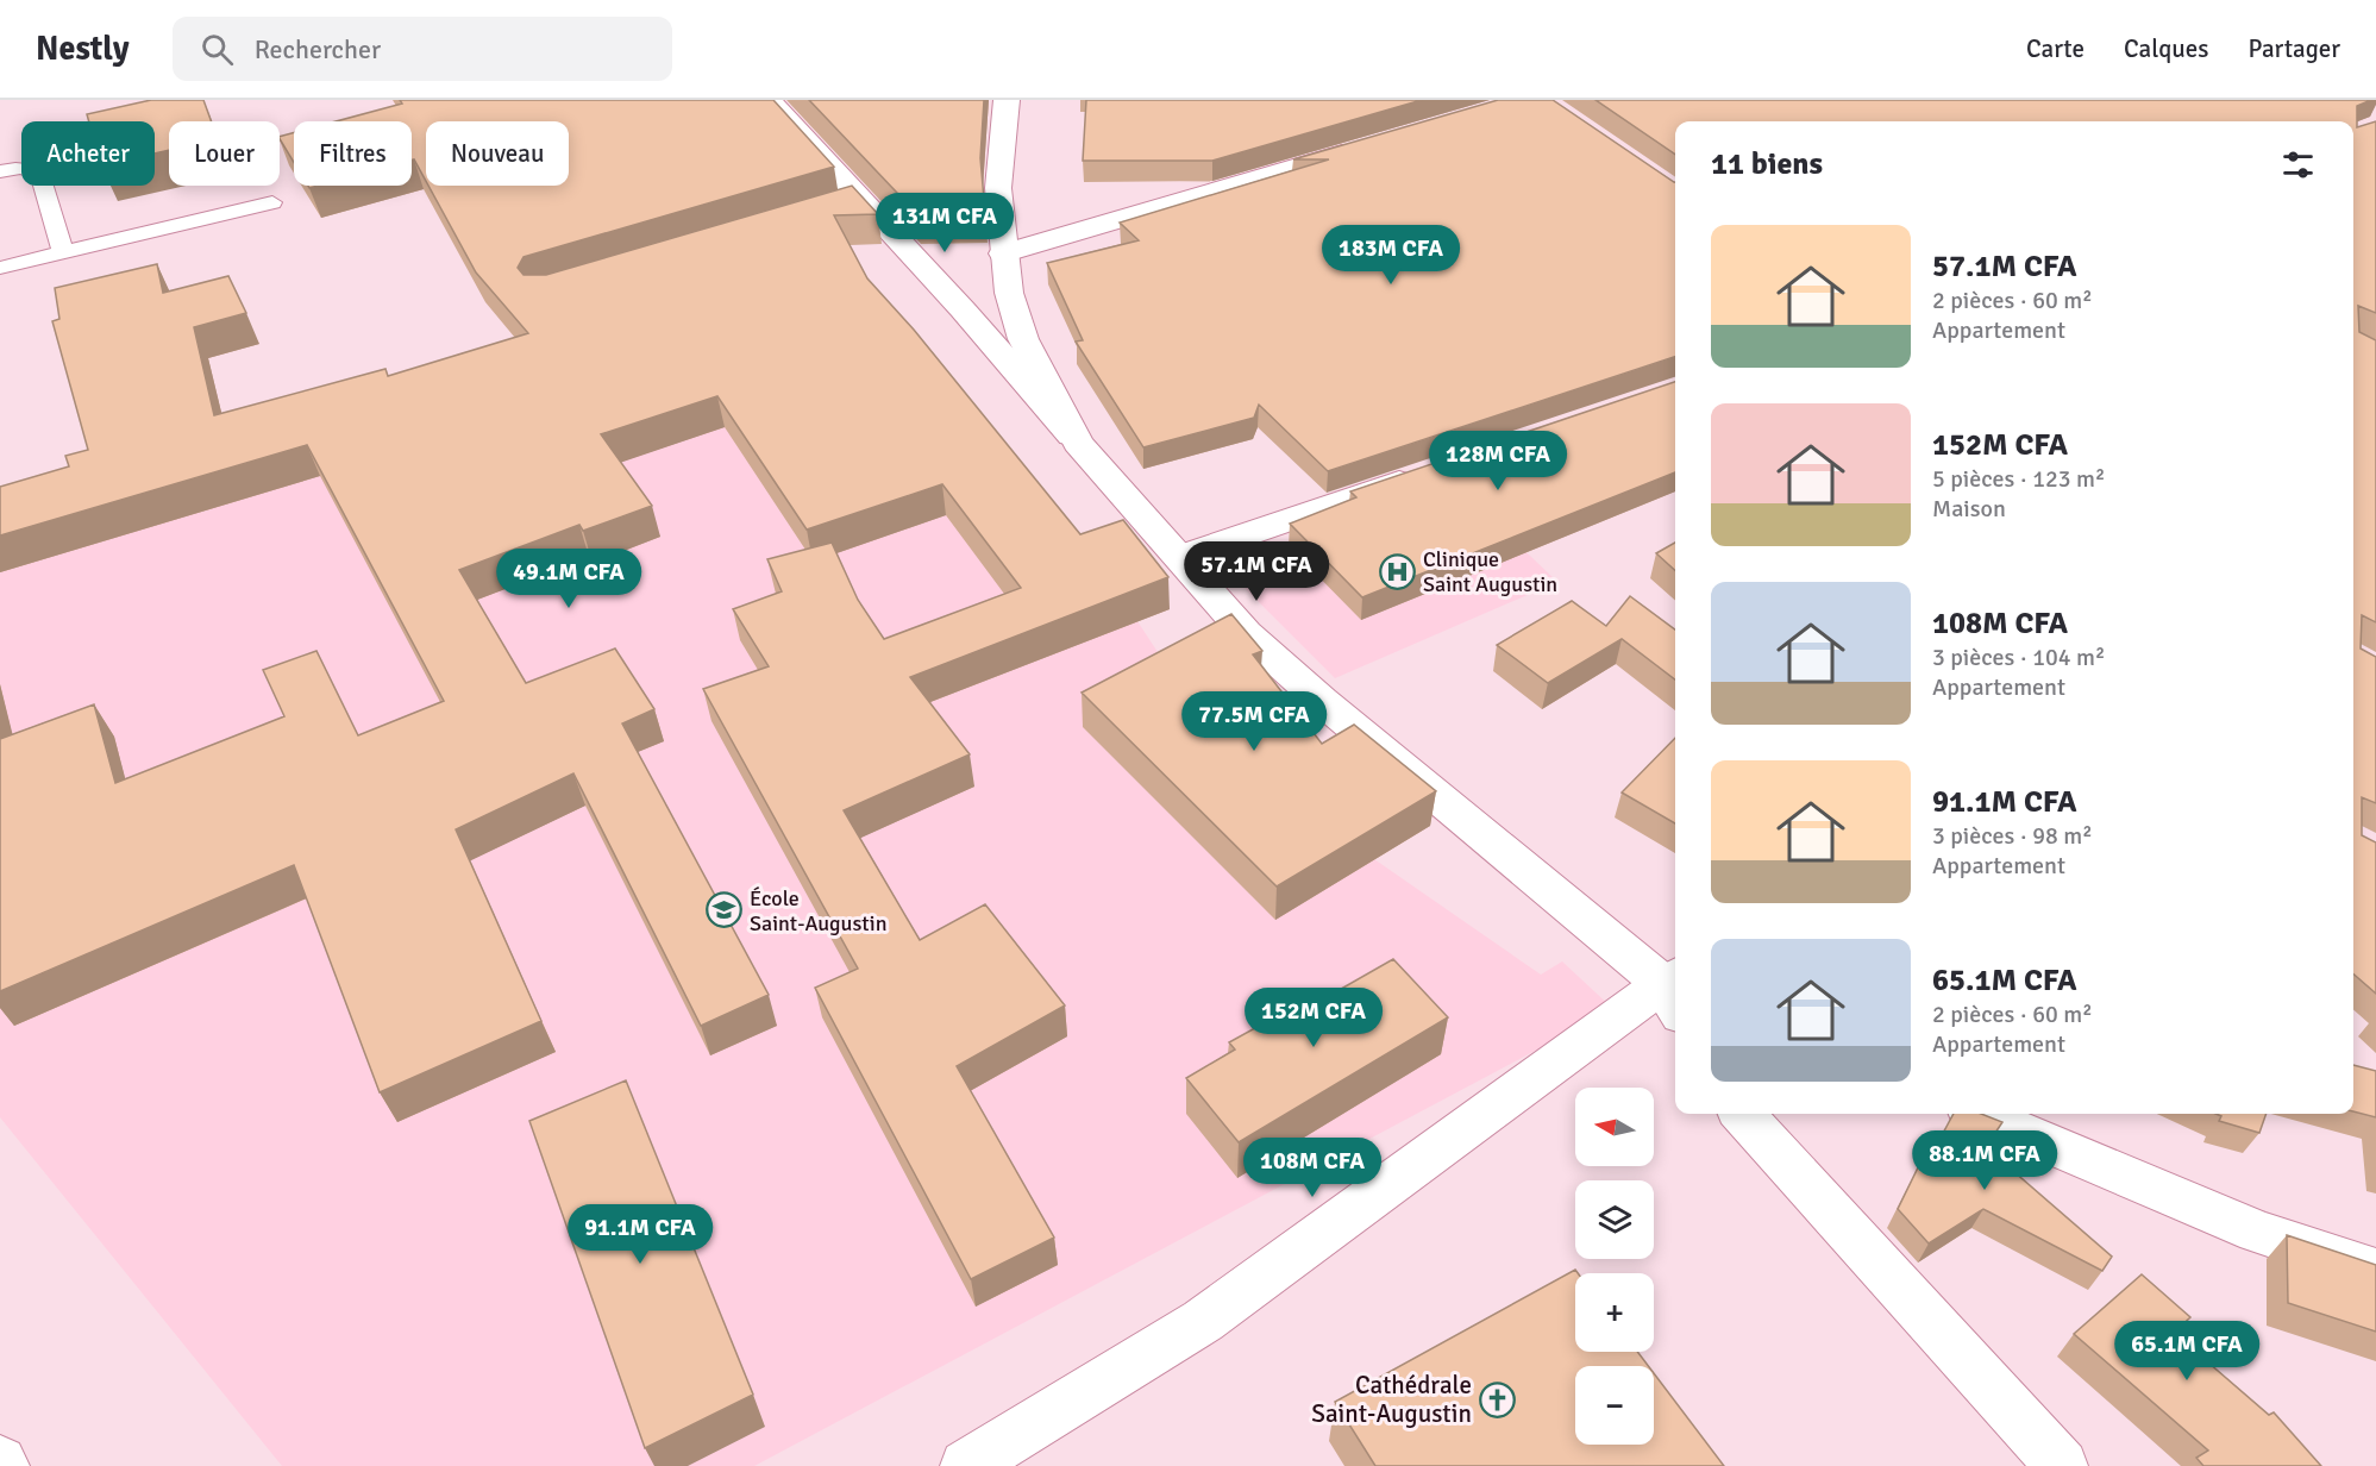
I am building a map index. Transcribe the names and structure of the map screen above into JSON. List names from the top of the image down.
{
  "places": {
    "hospital": ["Clinique Saint Augustin"],
    "school or university": ["École Saint-Augustin"],
    "church": ["Cathédrale Saint-Augustin"]
  },
  "north": "left",
  "page": {
    "header": "Nestly",
    "search": "Rechercher",
    "nav": ["Carte", "Calques", "Partager"],
    "chip": [
      "Acheter",
      "Louer",
      "Filtres",
      "Nouveau"
    ],
    "heading": "11 biens",
    "price": [
      "131M CFA",
      "183M CFA",
      "128M CFA",
      "57.1M CFA",
      "49.1M CFA",
      "77.5M CFA",
      "152M CFA",
      "88.1M CFA",
      "108M CFA",
      "91.1M CFA",
      "65.1M CFA"
    ],
    "list": [
      {
        "name": "57.1M CFA",
        "note": "2 pièces · 60 m² · Appartement"
      },
      {
        "name": "152M CFA",
        "note": "5 pièces · 123 m² · Maison"
      },
      {
        "name": "108M CFA",
        "note": "3 pièces · 104 m² · Appartement"
      },
      {
        "name": "91.1M CFA",
        "note": "3 pièces · 98 m² · Appartement"
      },
      {
        "name": "65.1M CFA",
        "note": "2 pièces · 60 m² · Appartement"
      }
    ],
    "map_buttons": ["+", "−"]
  }
}
